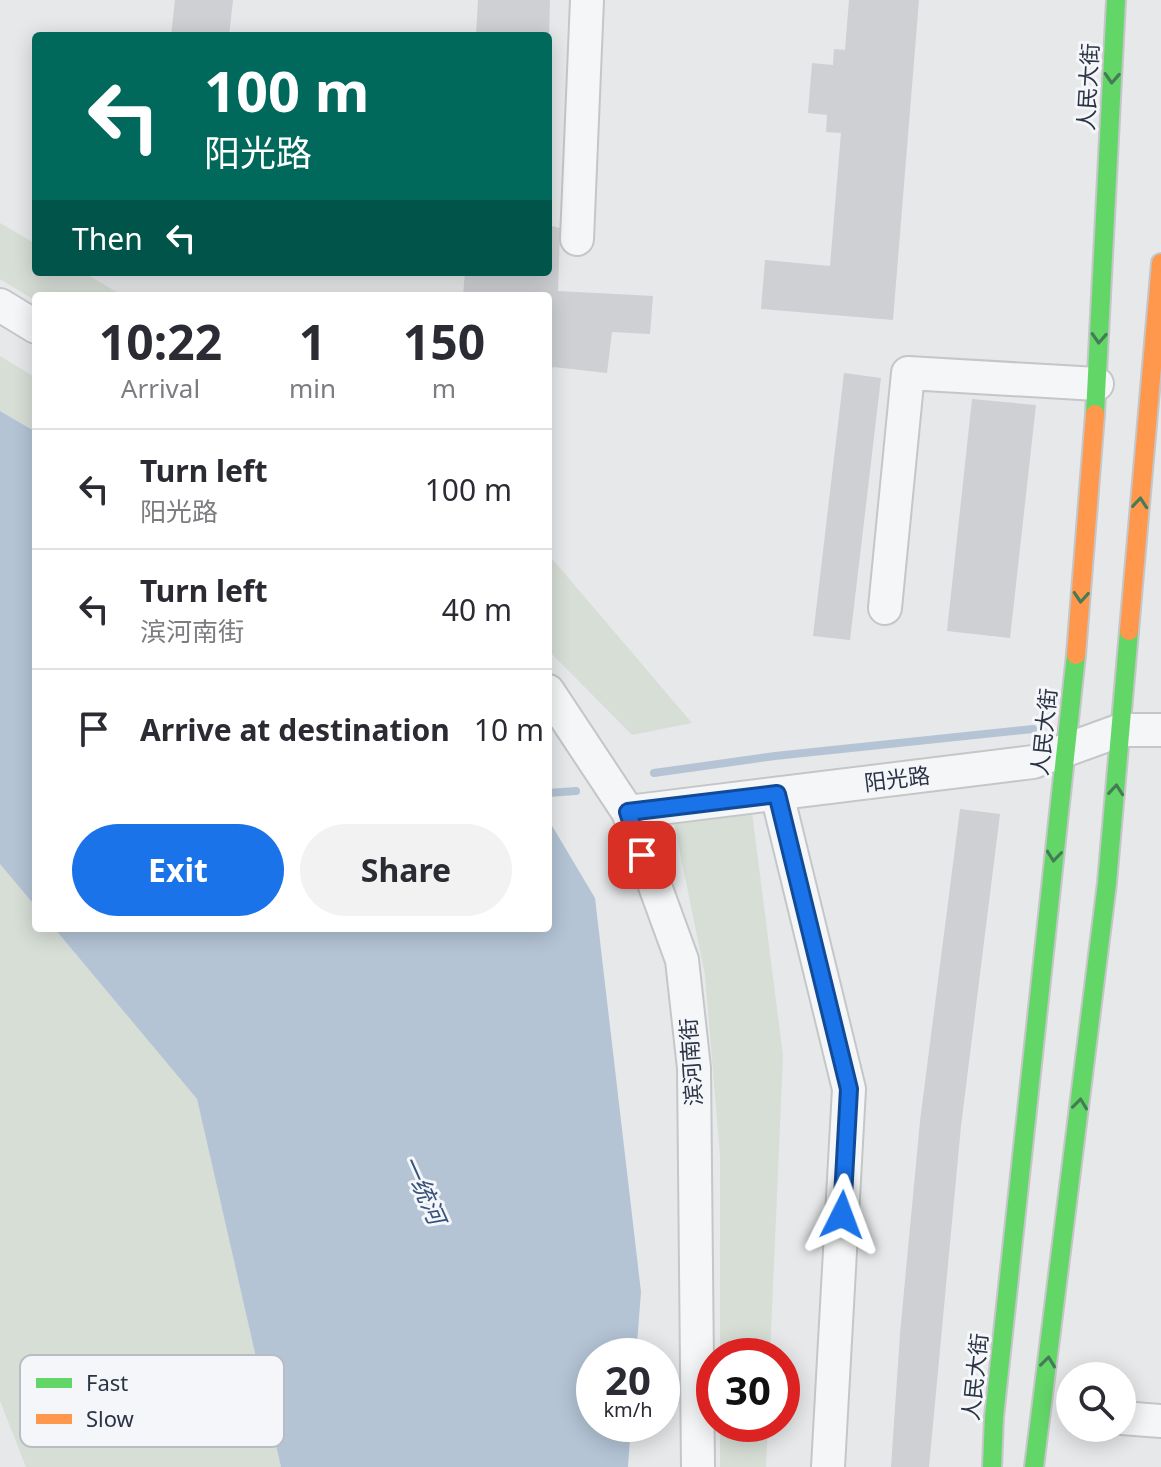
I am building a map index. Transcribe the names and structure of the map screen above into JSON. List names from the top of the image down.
{
  "streets": {
    "street": ["人民大街", "阳光路", "滨河南街"]
  },
  "crossings": [
    ["人民大街", "阳光路"],
    ["阳光路", "滨河南街"]
  ],
  "water": ["一统河"],
  "legend": ["Fast", "Slow"],
  "page": {
    "turn": ["100 m", "阳光路"],
    "then": "Then",
    "eta": [
      "10:22",
      "Arrival",
      "1",
      "min",
      "150",
      "m"
    ],
    "list": [
      {
        "name": "Turn left",
        "note": "阳光路",
        "value": "100 m"
      },
      {
        "name": "Turn left",
        "note": "滨河南街",
        "value": "40 m"
      },
      {
        "name": "Arrive at destination",
        "value": "10 m"
      }
    ],
    "buttons": ["Exit", "Share"],
    "speed": "20 km/h",
    "limit": "30"
  }
}
